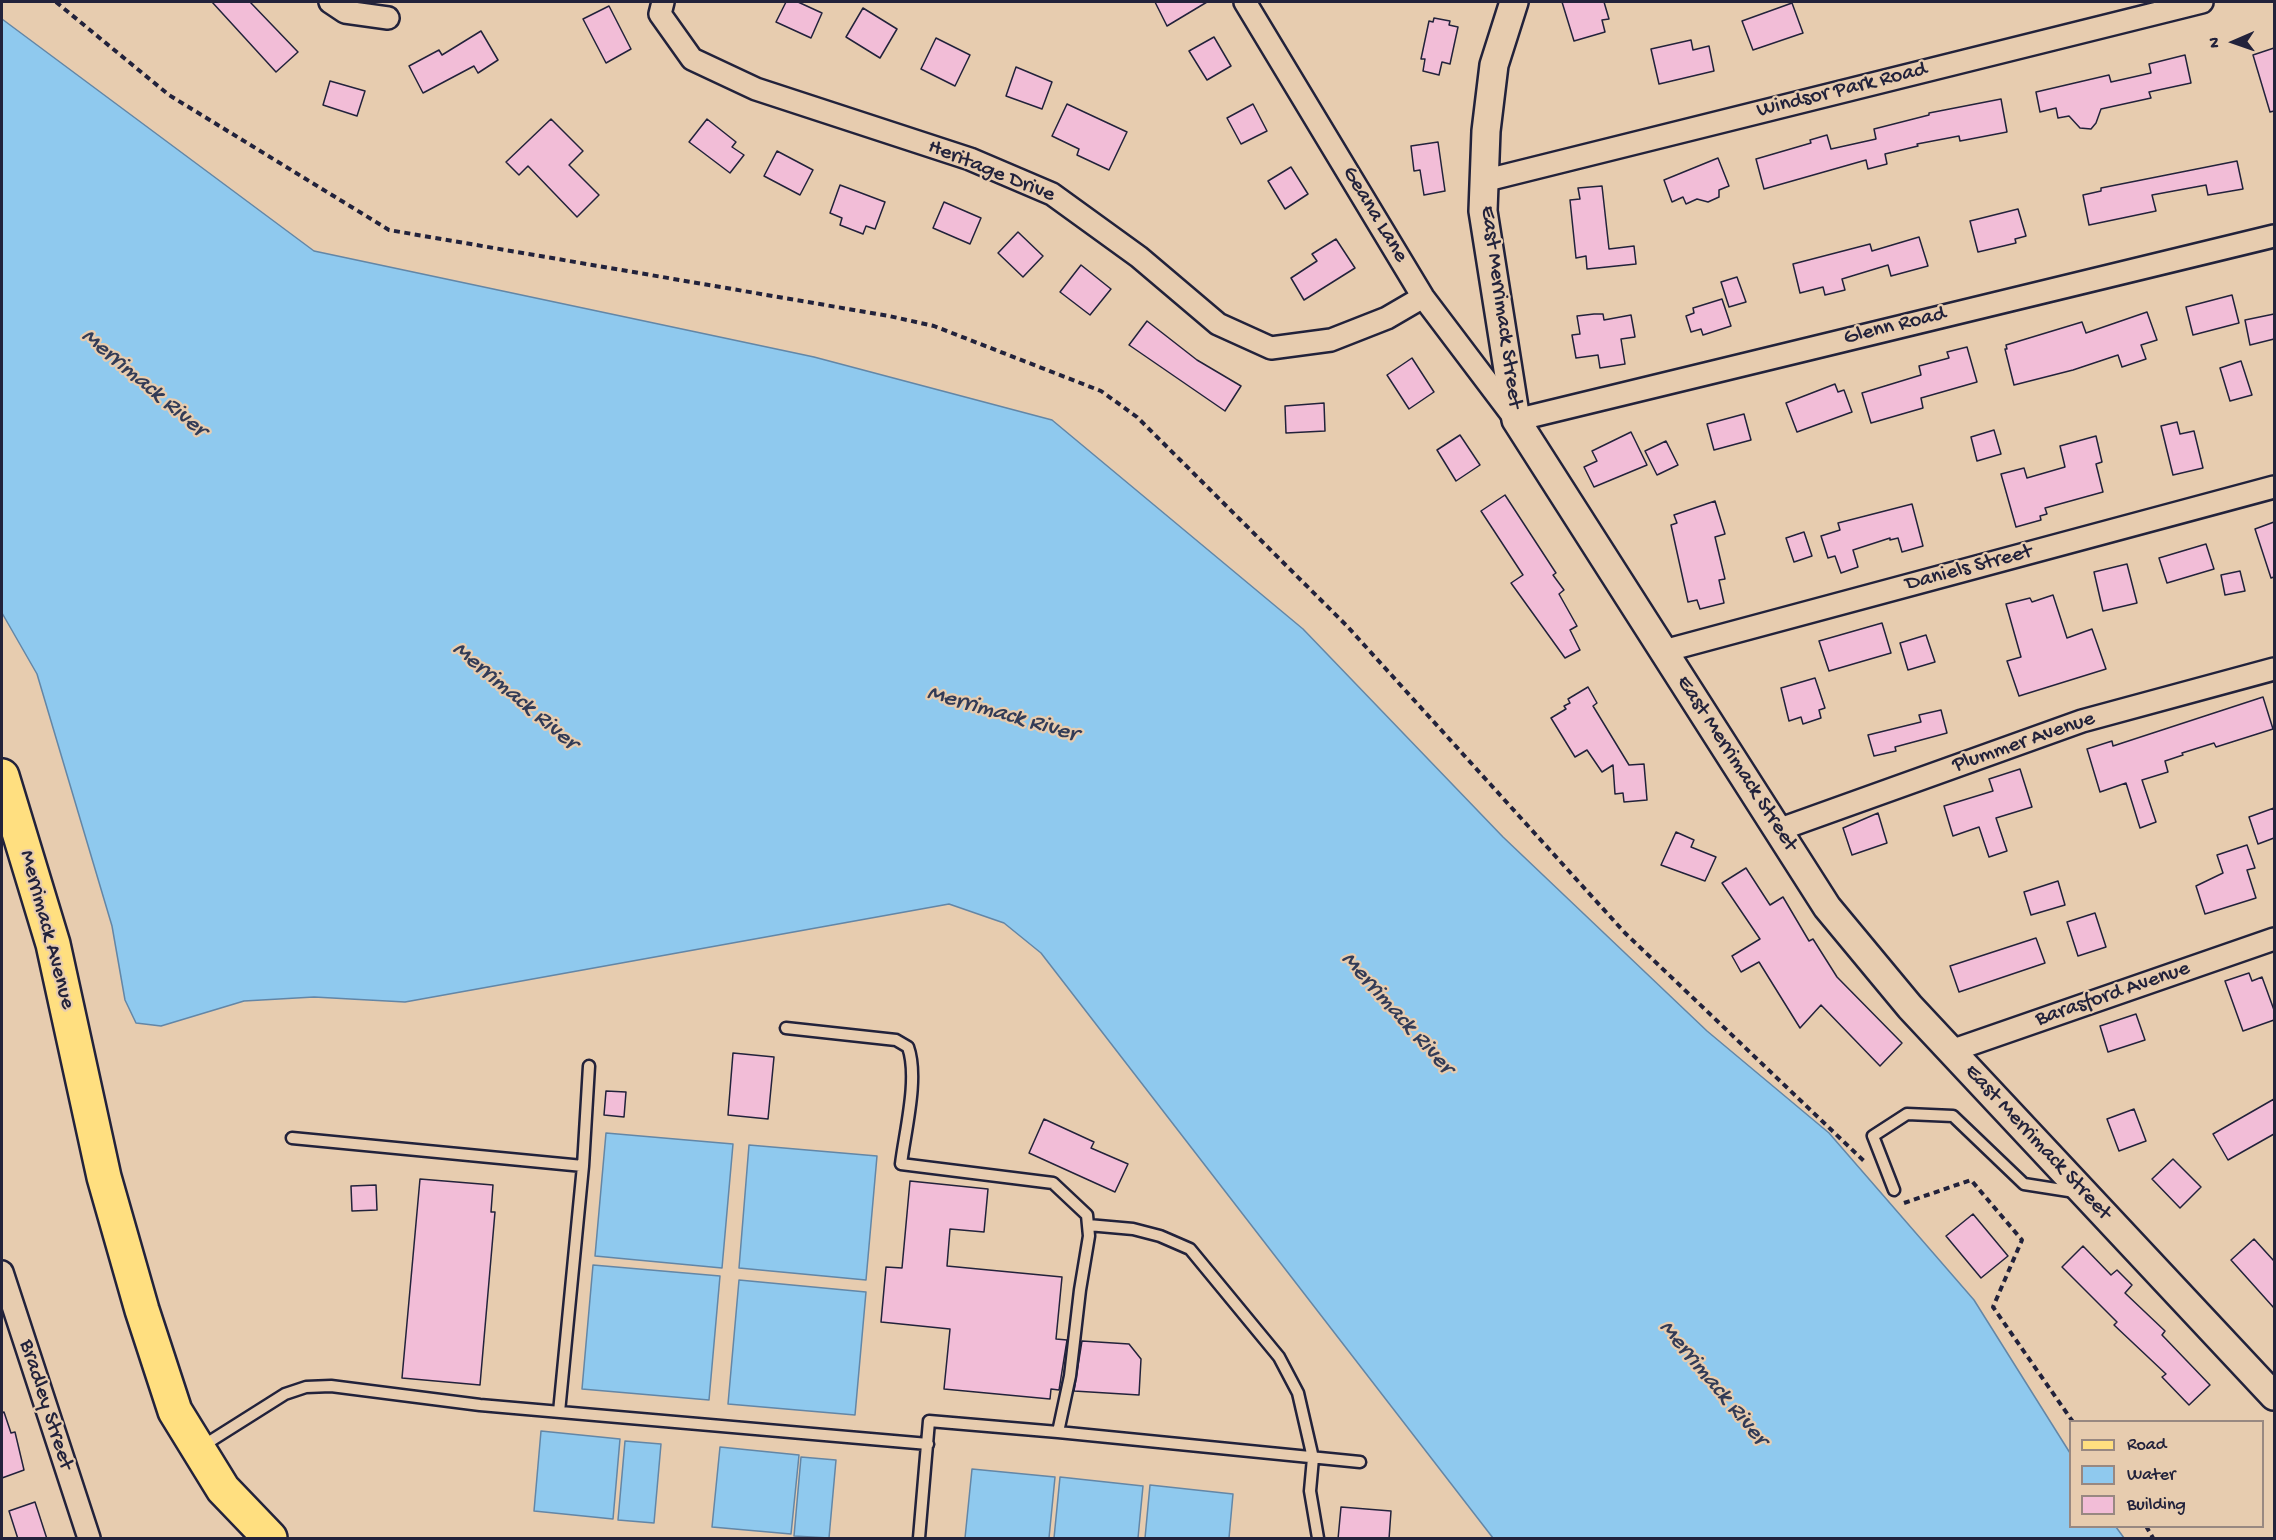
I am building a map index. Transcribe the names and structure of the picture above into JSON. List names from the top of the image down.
{
  "streets": {
    "main road": ["Merrimack Avenue"],
    "street": [
      "Windsor Park Road",
      "Heritage Drive",
      "Geana Lane",
      "East Merrimack Street",
      "Glenn Road",
      "Daniels Street",
      "Plummer Avenue",
      "Barasford Avenue",
      "Bradley Street"
    ]
  },
  "crossings": [
    ["Windsor Park Road", "East Merrimack Street"],
    ["Heritage Drive", "Geana Lane"],
    ["Geana Lane", "East Merrimack Street"],
    ["Geana Lane", "Glenn Road"],
    ["East Merrimack Street", "Glenn Road"],
    ["East Merrimack Street", "Daniels Street"],
    ["East Merrimack Street", "Plummer Avenue"],
    ["East Merrimack Street", "Barasford Avenue"]
  ],
  "water": ["Merrimack River"],
  "legend": ["Road", "Water", "Building"],
  "north": "left"
}
